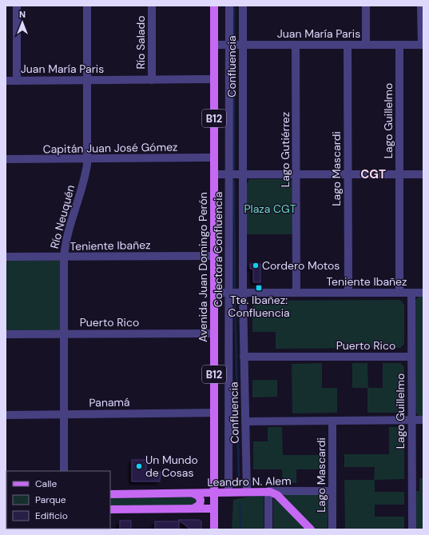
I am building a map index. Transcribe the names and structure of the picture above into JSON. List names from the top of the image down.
{
  "streets": {
    "main road": ["B12", "Avenida Juan Domingo Perón", "Leandro N. Alem"],
    "street": [
      "Juan María Paris",
      "Río Salado",
      "Confluencia",
      "Lago Guillelmo",
      "Capitán Juan José Gómez",
      "Lago Gutiérrez",
      "Lago Mascardi",
      "Río Neuquén",
      "Teniente Ibañez",
      "Colectora Confluencia",
      "Puerto Rico",
      "Panamá"
    ]
  },
  "crossings": [
    ["Juan María Paris", "Río Salado"],
    ["Juan María Paris", "Confluencia"],
    ["Juan María Paris", "Lago Guillelmo"],
    ["Juan María Paris", "Lago Gutiérrez"],
    ["Juan María Paris", "Lago Mascardi"],
    ["Juan María Paris", "Río Neuquén"],
    ["Juan María Paris", "Colectora Confluencia"],
    ["Juan María Paris", "Avenida Juan Domingo Perón"],
    ["Confluencia", "Teniente Ibañez"],
    ["Confluencia", "Puerto Rico"],
    ["Confluencia", "Leandro N. Alem"],
    ["Lago Guillelmo", "Teniente Ibañez"],
    ["Lago Guillelmo", "Puerto Rico"],
    ["Capitán Juan José Gómez", "Río Neuquén"],
    ["Capitán Juan José Gómez", "Avenida Juan Domingo Perón"],
    ["Lago Gutiérrez", "Teniente Ibañez"],
    ["Lago Mascardi", "Teniente Ibañez"],
    ["Lago Mascardi", "Leandro N. Alem"],
    ["Río Neuquén", "Teniente Ibañez"],
    ["Río Neuquén", "Puerto Rico"],
    ["Río Neuquén", "Panamá"],
    ["Teniente Ibañez", "Colectora Confluencia"],
    ["Teniente Ibañez", "Avenida Juan Domingo Perón"],
    ["Colectora Confluencia", "Leandro N. Alem"],
    ["Avenida Juan Domingo Perón", "Puerto Rico"],
    ["Avenida Juan Domingo Perón", "Panamá"],
    ["Avenida Juan Domingo Perón", "Leandro N. Alem"]
  ],
  "districts": ["CGT"],
  "parks": ["Plaza CGT"],
  "places": {
    "other": ["Cordero Motos", "Un Mundo de Cosas"],
    "transit": ["Tte. Ibañez: Confluencia"]
  },
  "legend": ["Calle", "Parque", "Edificio"],
  "north": "top"
}
